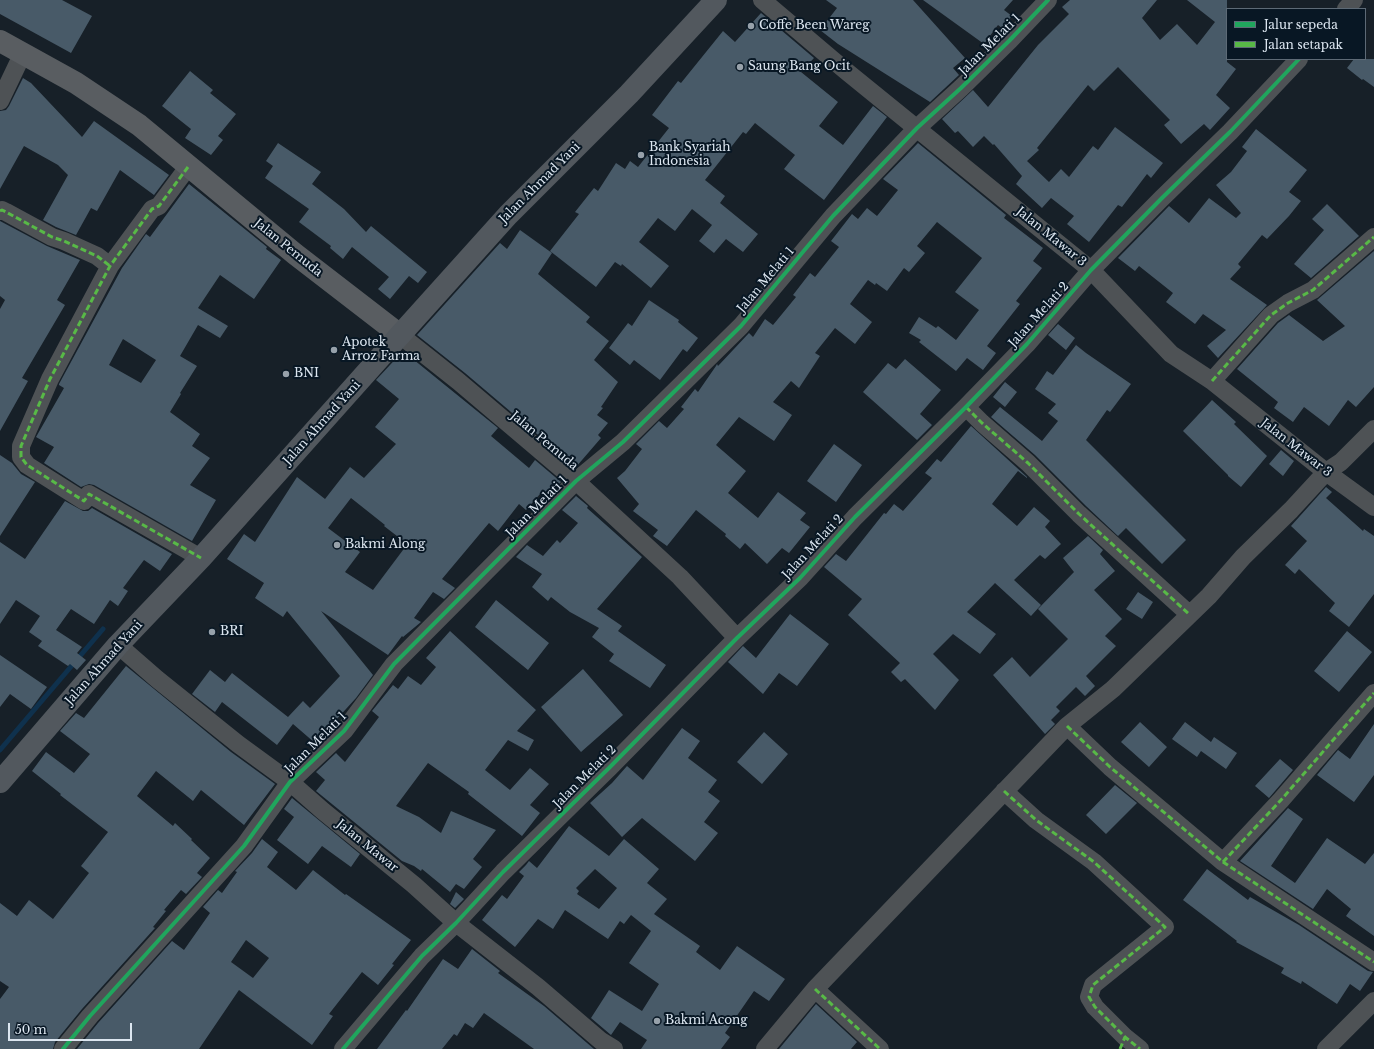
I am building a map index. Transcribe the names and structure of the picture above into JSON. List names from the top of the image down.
{
  "streets": {
    "highway": ["Jalan Ahmad Yani"],
    "street": [
      "Jalan Melati 1",
      "Jalan Mawar 3",
      "Jalan Pemuda",
      "Jalan Melati 2",
      "Jalan Mawar"
    ]
  },
  "crossings": [
    ["Jalan Melati 1", "Jalan Mawar 3"],
    ["Jalan Melati 1", "Jalan Pemuda"],
    ["Jalan Melati 1", "Jalan Mawar"],
    ["Jalan Ahmad Yani", "Jalan Pemuda"],
    ["Jalan Ahmad Yani", "Jalan Mawar"],
    ["Jalan Mawar 3", "Jalan Melati 2"],
    ["Jalan Pemuda", "Jalan Melati 2"],
    ["Jalan Melati 2", "Jalan Mawar"]
  ],
  "places": [
    "Coffe Been Wareg",
    "Saung Bang Ocit",
    "Bank Syariah Indonesia",
    "Apotek Arroz Farma",
    "BNI",
    "Bakmi Along",
    "BRI",
    "Bakmi Acong"
  ],
  "legend": ["Jalur sepeda", "Jalan setapak"],
  "scale_bar": "50 m"
}
